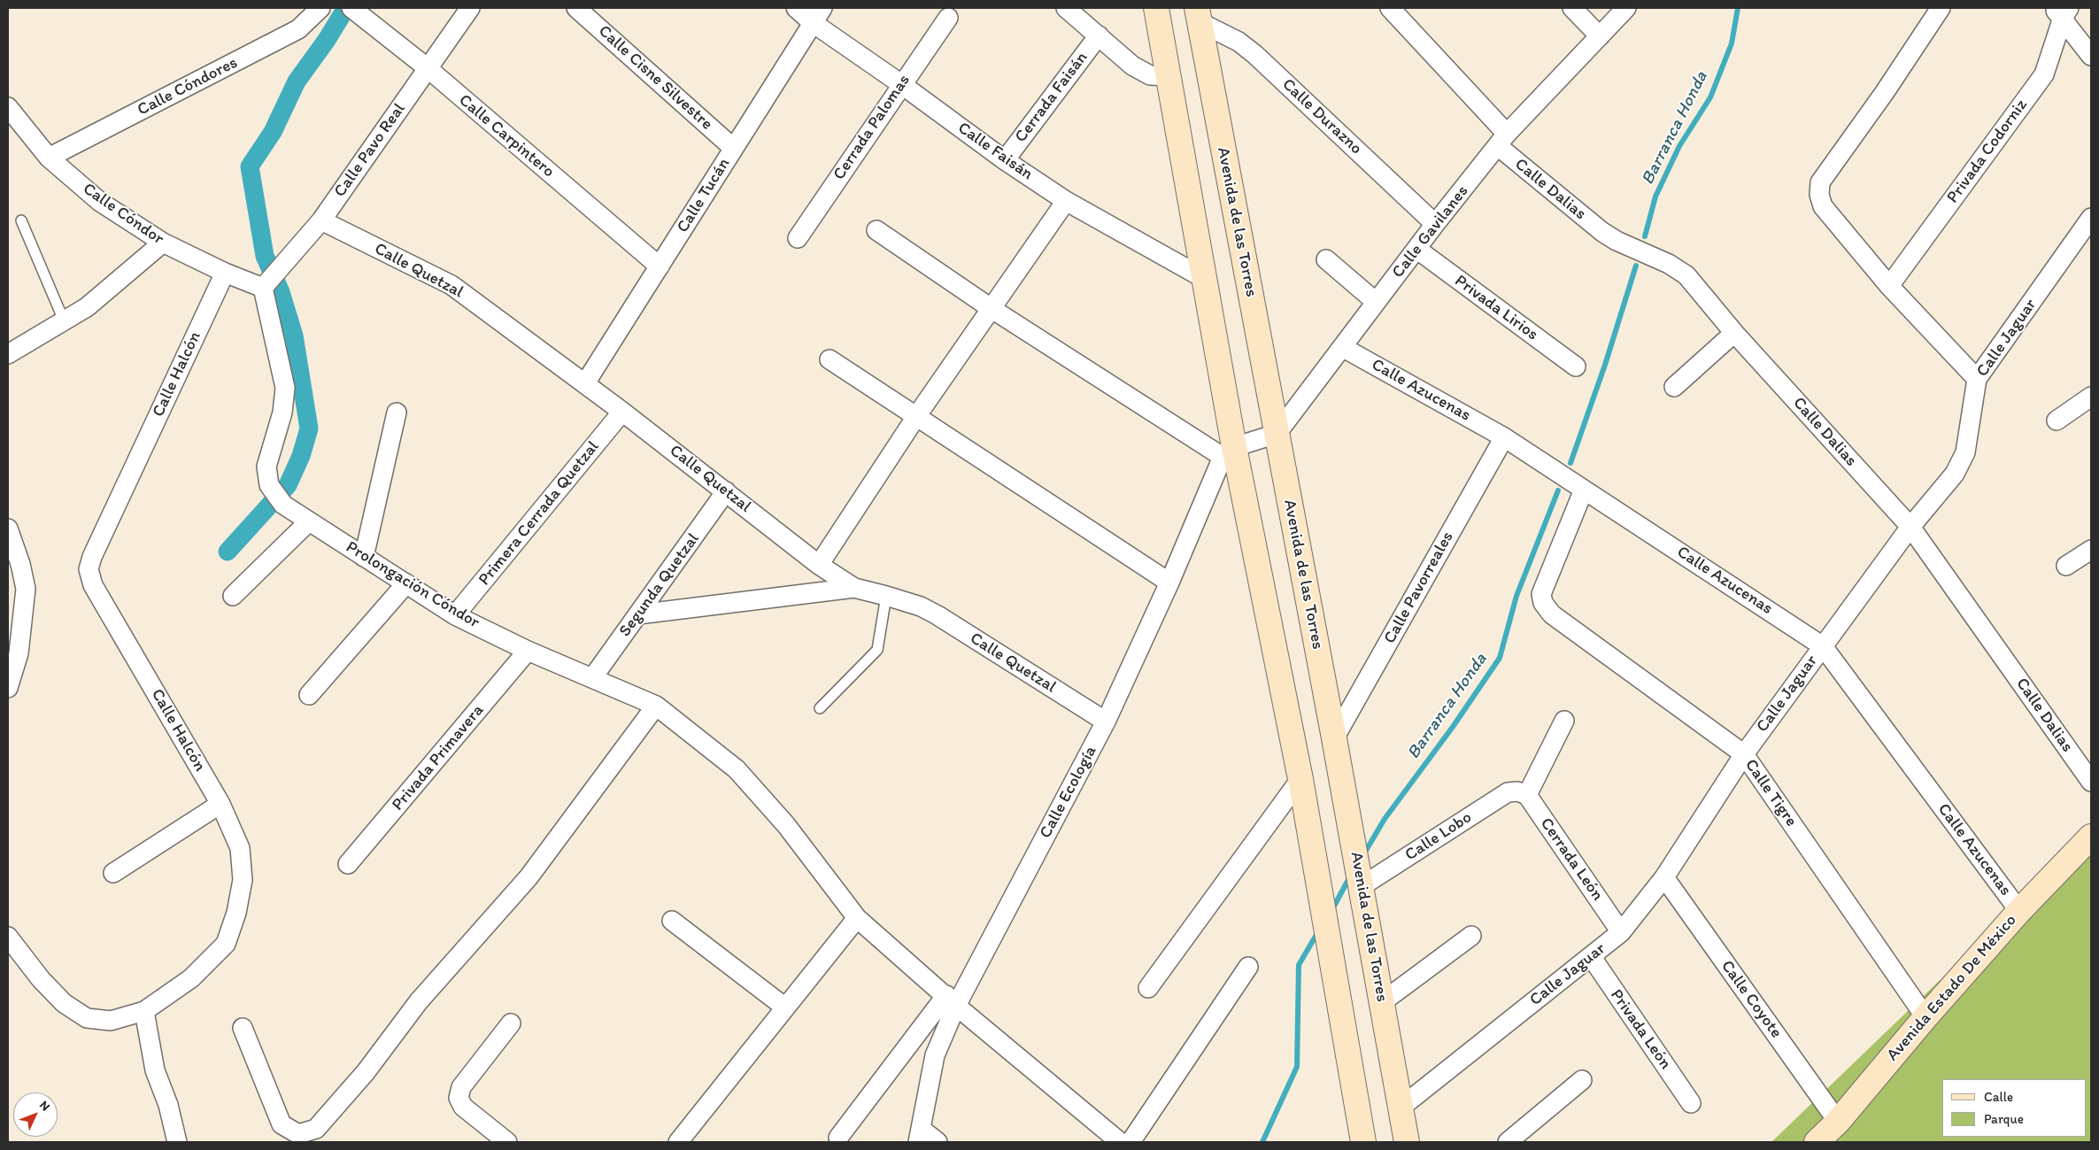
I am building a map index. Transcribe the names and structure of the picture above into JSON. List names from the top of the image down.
{
  "streets": {
    "main road": ["Avenida de las Torres", "Avenida Estado De México"],
    "street": [
      "Calle Cisne Silvestre",
      "Calle Cóndores",
      "Cerrada Faisán",
      "Calle Durazno",
      "Cerrada Palomas",
      "Calle Carpintero",
      "Calle Pavo Real",
      "Calle Faisán",
      "Privada Codorniz",
      "Calle Dalias",
      "Calle Tucán",
      "Calle Cóndor",
      "Calle Gavilanes",
      "Calle Quetzal",
      "Privada Lirios",
      "Calle Jaguar",
      "Calle Halcón",
      "Calle Azucenas",
      "Primera Cerrada Quetzal",
      "Prolongación Cóndor",
      "Segunda Quetzal",
      "Calle Pavorreales",
      "Privada Primavera",
      "Calle Ecología",
      "Calle Tigre",
      "Calle Lobo",
      "Cerrada León",
      "Calle Coyote",
      "Privada León"
    ]
  },
  "crossings": [
    ["Calle Cisne Silvestre", "Calle Tucán"],
    ["Calle Cóndores", "Calle Cóndor"],
    ["Cerrada Faisán", "Calle Faisán"],
    ["Calle Durazno", "Avenida de las Torres"],
    ["Calle Durazno", "Calle Gavilanes"],
    ["Cerrada Palomas", "Calle Faisán"],
    ["Calle Carpintero", "Calle Pavo Real"],
    ["Calle Carpintero", "Calle Tucán"],
    ["Calle Pavo Real", "Calle Cóndor"],
    ["Calle Pavo Real", "Calle Quetzal"],
    ["Calle Pavo Real", "Prolongación Cóndor"],
    ["Calle Faisán", "Calle Tucán"],
    ["Calle Dalias", "Calle Gavilanes"],
    ["Calle Dalias", "Calle Jaguar"],
    ["Calle Tucán", "Calle Quetzal"],
    ["Calle Cóndor", "Calle Halcón"],
    ["Calle Cóndor", "Prolongación Cóndor"],
    ["Avenida de las Torres", "Calle Gavilanes"],
    ["Avenida de las Torres", "Calle Jaguar"],
    ["Avenida de las Torres", "Calle Pavorreales"],
    ["Avenida de las Torres", "Calle Lobo"],
    ["Calle Gavilanes", "Privada Lirios"],
    ["Calle Gavilanes", "Calle Azucenas"],
    ["Calle Quetzal", "Primera Cerrada Quetzal"],
    ["Calle Quetzal", "Segunda Quetzal"],
    ["Calle Quetzal", "Calle Ecología"],
    ["Calle Jaguar", "Calle Azucenas"],
    ["Calle Jaguar", "Calle Tigre"],
    ["Calle Jaguar", "Cerrada León"],
    ["Calle Jaguar", "Calle Coyote"],
    ["Calle Jaguar", "Privada León"],
    ["Calle Azucenas", "Calle Pavorreales"],
    ["Calle Azucenas", "Calle Tigre"],
    ["Calle Azucenas", "Avenida Estado De México"],
    ["Primera Cerrada Quetzal", "Prolongación Cóndor"],
    ["Prolongación Cóndor", "Segunda Quetzal"],
    ["Prolongación Cóndor", "Privada Primavera"],
    ["Prolongación Cóndor", "Calle Ecología"],
    ["Calle Tigre", "Avenida Estado De México"],
    ["Calle Lobo", "Cerrada León"],
    ["Avenida Estado De México", "Calle Coyote"]
  ],
  "water": ["Barranca Honda"],
  "legend": ["Calle", "Parque"],
  "north": "top right"
}
